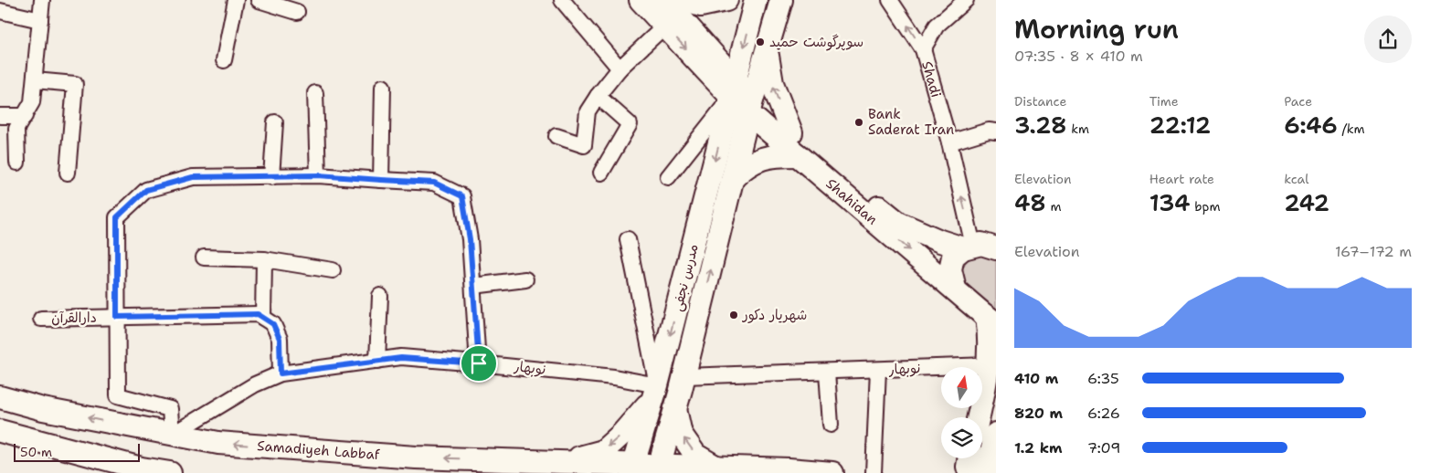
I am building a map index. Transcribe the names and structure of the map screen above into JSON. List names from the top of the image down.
{
  "streets": {
    "main road": ["Shahidan", "مدرس نجفی", "Samadiyeh Labbaf"],
    "street": ["Shadi", "دارالقرآن", "نوبهار"]
  },
  "crossings": [
    ["Shadi", "Shahidan"],
    ["Shahidan", "مدرس نجفی"],
    ["مدرس نجفی", "نوبهار"],
    ["مدرس نجفی", "Samadiyeh Labbaf"],
    ["نوبهار", "Samadiyeh Labbaf"]
  ],
  "one_way": ["Shadi"],
  "places": ["سوپرگوشت حمید", "Bank Saderat Iran", "شهریار دکور"],
  "scale_bar": "50 m",
  "north": "top",
  "page": {
    "heading": ["Morning run", "07:35 · 8 × 410 m"],
    "stats": [
      ["Distance", "3.28 km"],
      ["Time", "22:12"],
      ["Pace", "6:46 /km"],
      ["Elevation", "48 m"],
      ["Heart rate", "134 bpm"],
      ["kcal", "242"]
    ],
    "chart": ["Elevation", "167–172 m"],
    "list": [
      {
        "name": "410 m",
        "note": "6:35"
      },
      {
        "name": "820 m",
        "note": "6:26"
      },
      {
        "name": "1.2 km",
        "note": "7:09"
      }
    ],
    "scale": "50 m"
  }
}
